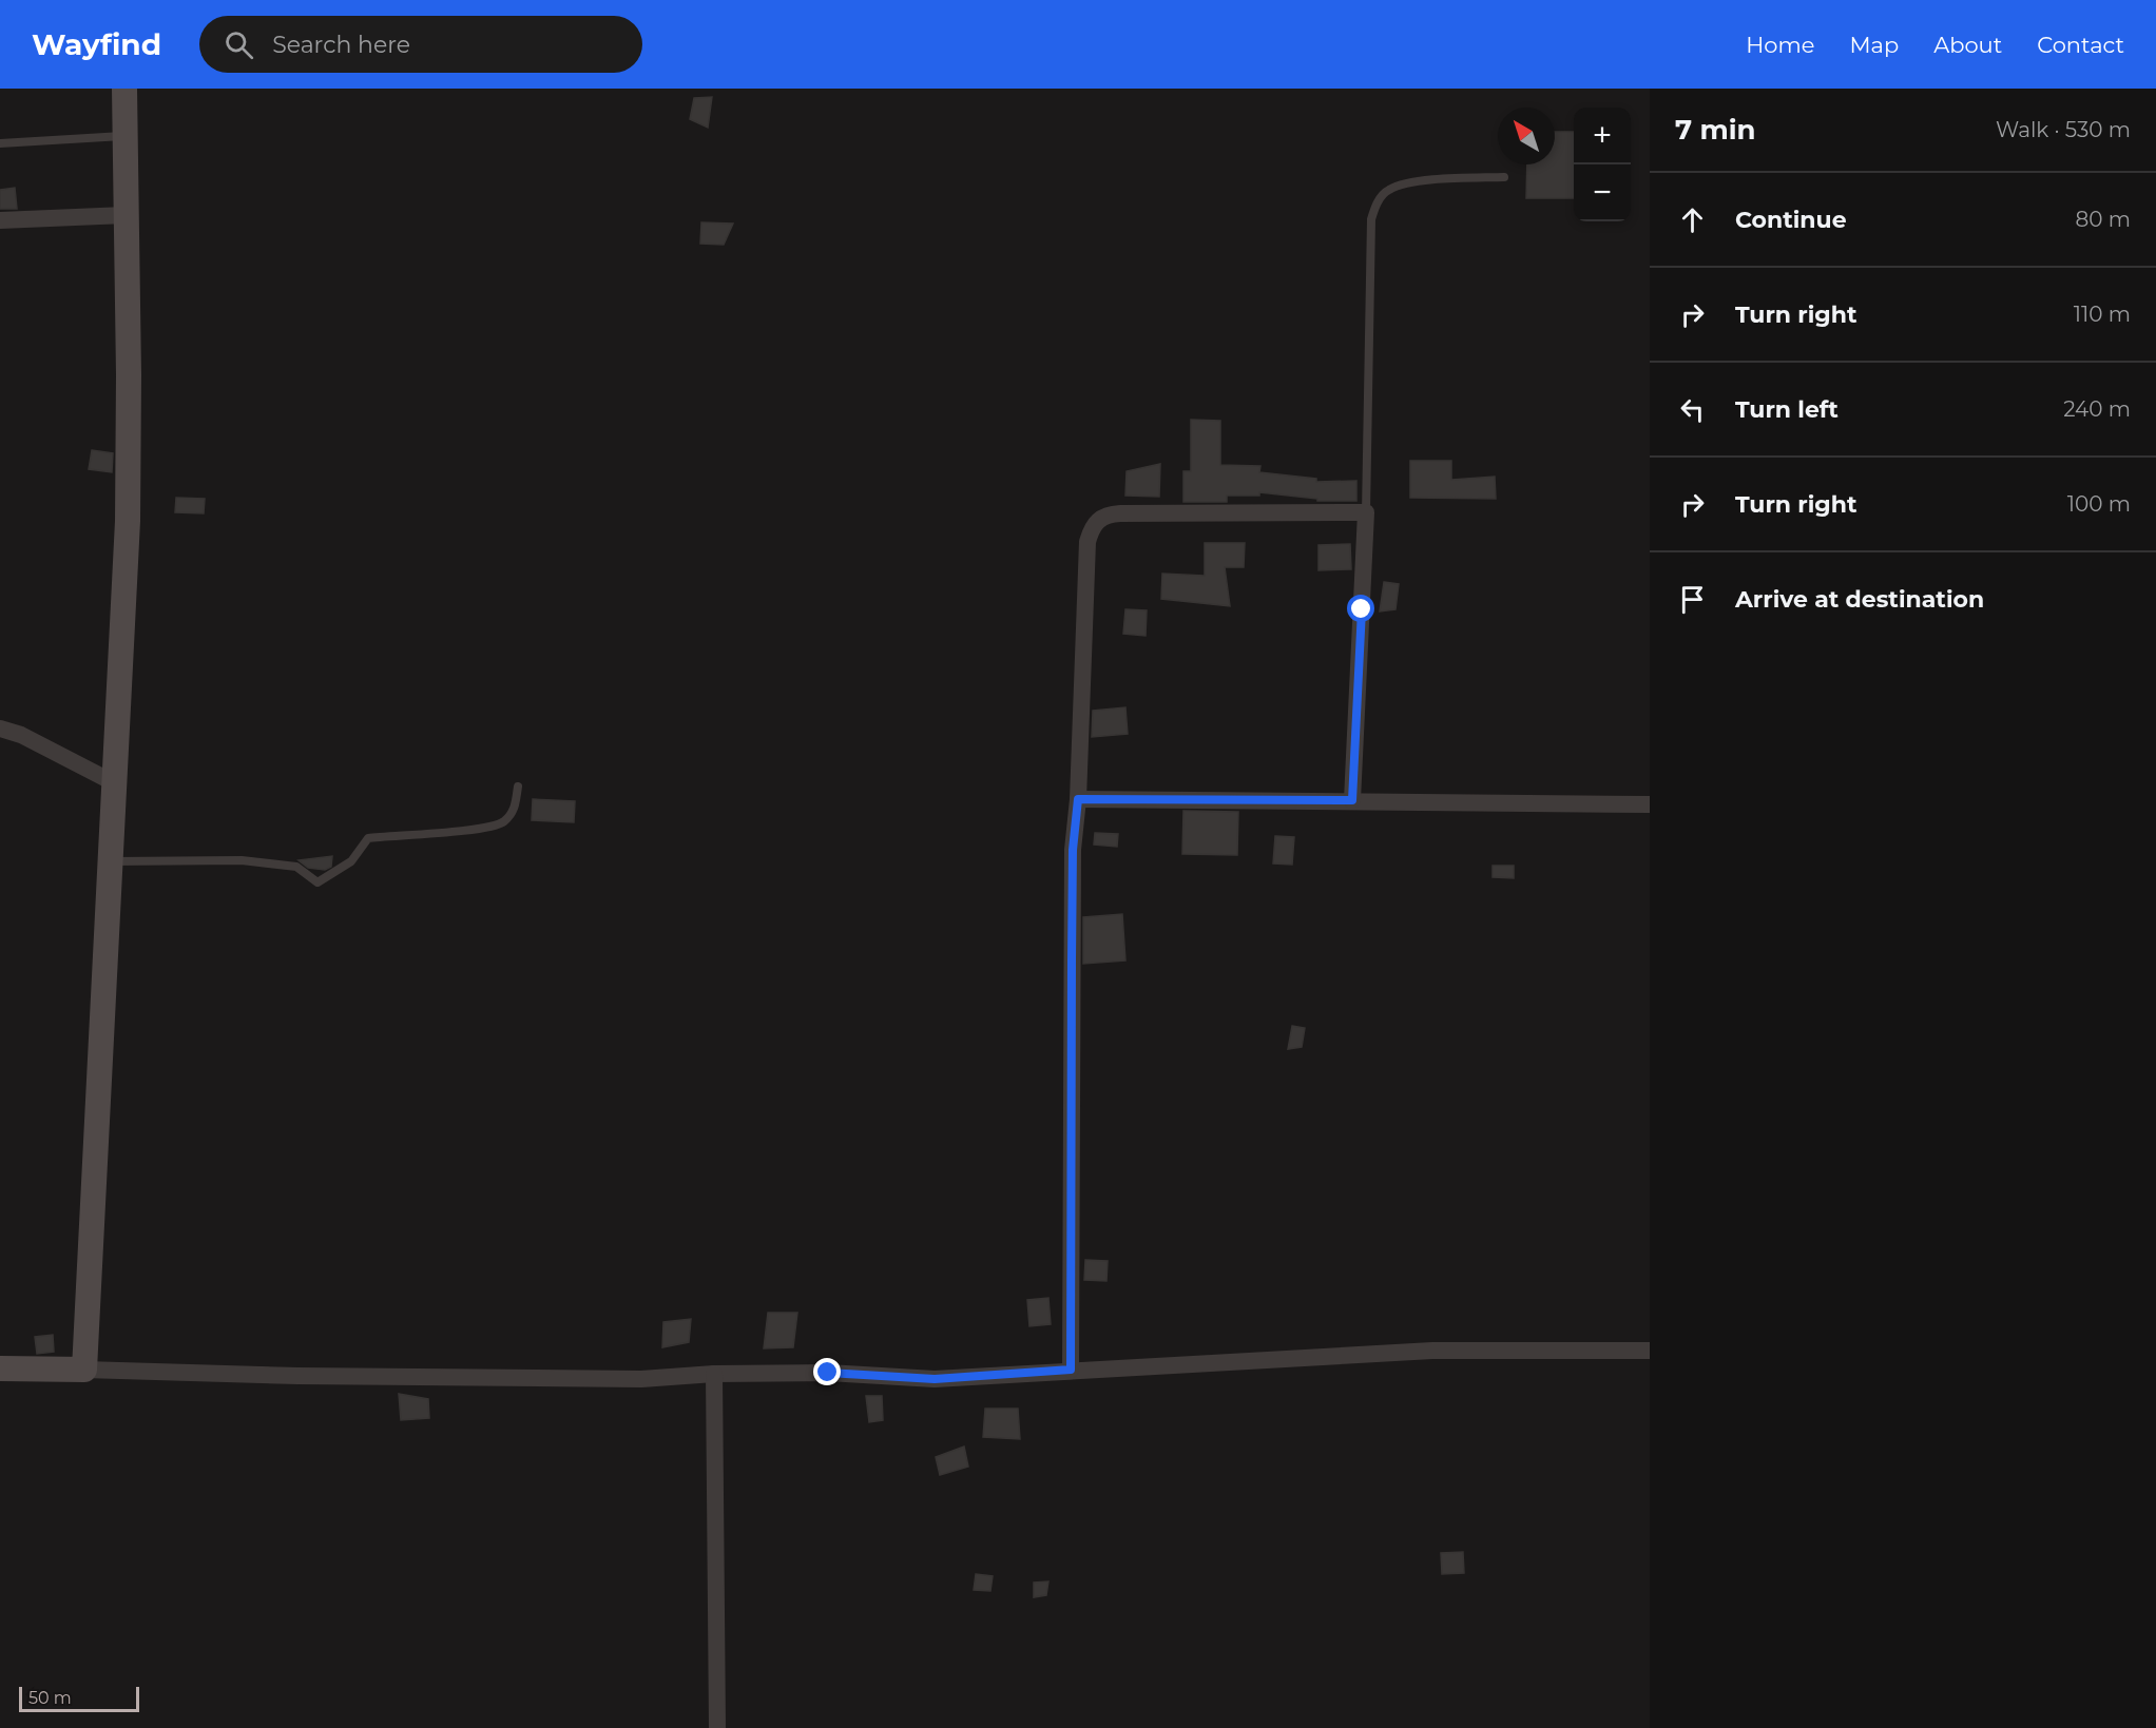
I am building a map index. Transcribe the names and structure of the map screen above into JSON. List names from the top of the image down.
{
  "scale_bar": "50 m",
  "north": "top left",
  "page": {
    "header": "Wayfind",
    "search": "Search here",
    "nav": [
      "Home",
      "Map",
      "About",
      "Contact"
    ],
    "heading": ["7 min", "Walk · 530 m"],
    "map_buttons": ["+", "−"],
    "list": [
      ["Continue", "80 m"],
      ["Turn right", "110 m"],
      ["Turn left", "240 m"],
      ["Turn right", "100 m"],
      "Arrive at destination"
    ],
    "scale": "50 m"
  }
}
